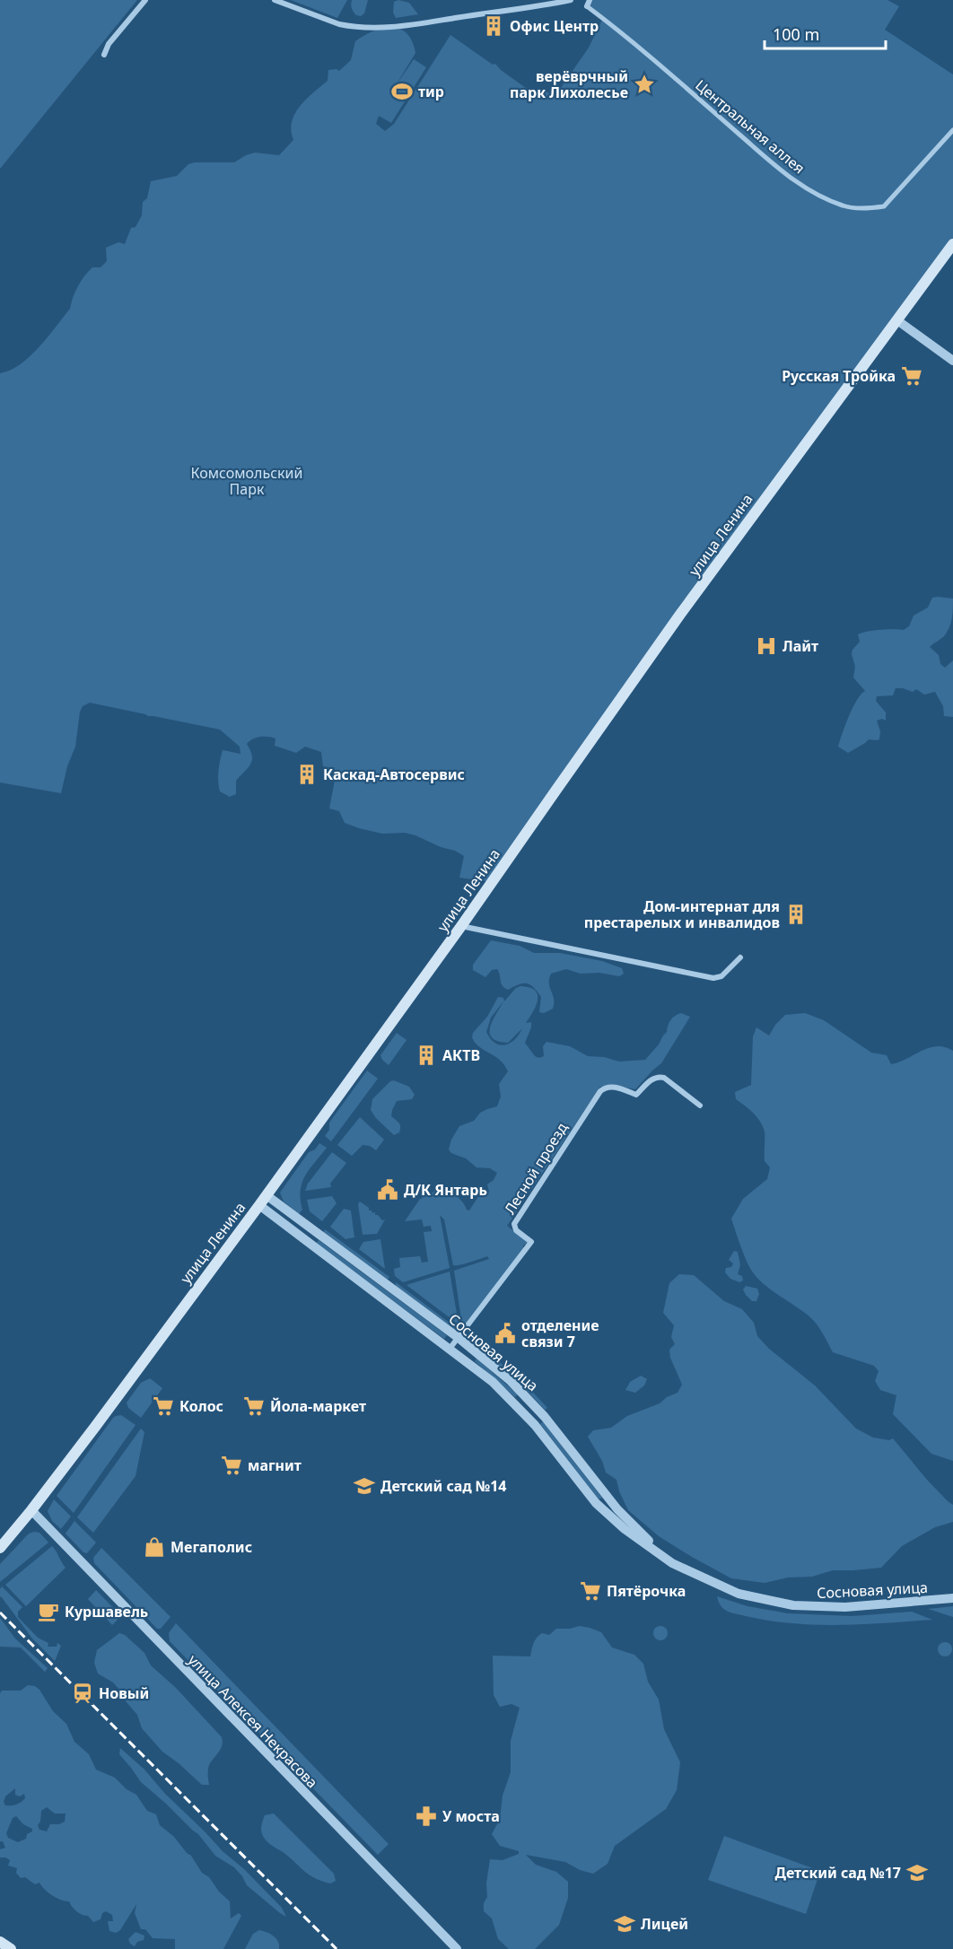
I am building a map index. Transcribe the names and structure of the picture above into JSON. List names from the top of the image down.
{
  "streets": {
    "main road": ["улица Ленина"],
    "street": [
      "Центральная аллея",
      "Лесной проезд",
      "Сосновая улица",
      "улица Алексея Некрасова"
    ]
  },
  "crossings": [
    ["улица Ленина", "Сосновая улица"],
    ["улица Ленина", "улица Алексея Некрасова"],
    ["Лесной проезд", "Сосновая улица"]
  ],
  "parks": ["Комсомольский Парк"],
  "places": {
    "building": [
      "Офис Центр",
      "Каскад-Автосервис",
      "Дом-интернат для престарелых и инвалидов",
      "АКТВ"
    ],
    "place": ["верёврчный парк Лихолесье"],
    "sports": ["тир"],
    "supermarket": [
      "Русская Тройка",
      "Колос",
      "Йола-маркет",
      "магнит",
      "Пятёрочка"
    ],
    "hospital": ["Лайт"],
    "public building": ["Д/К Янтарь", "отделение связи 7"],
    "school or university": ["Детский сад №14", "Детский сад №17", "Лицей"],
    "shop": ["Мегаполис"],
    "cafe": ["Куршавель"],
    "station": ["Новый"],
    "pharmacy": ["У моста"]
  },
  "scale_bar": "100 m"
}
